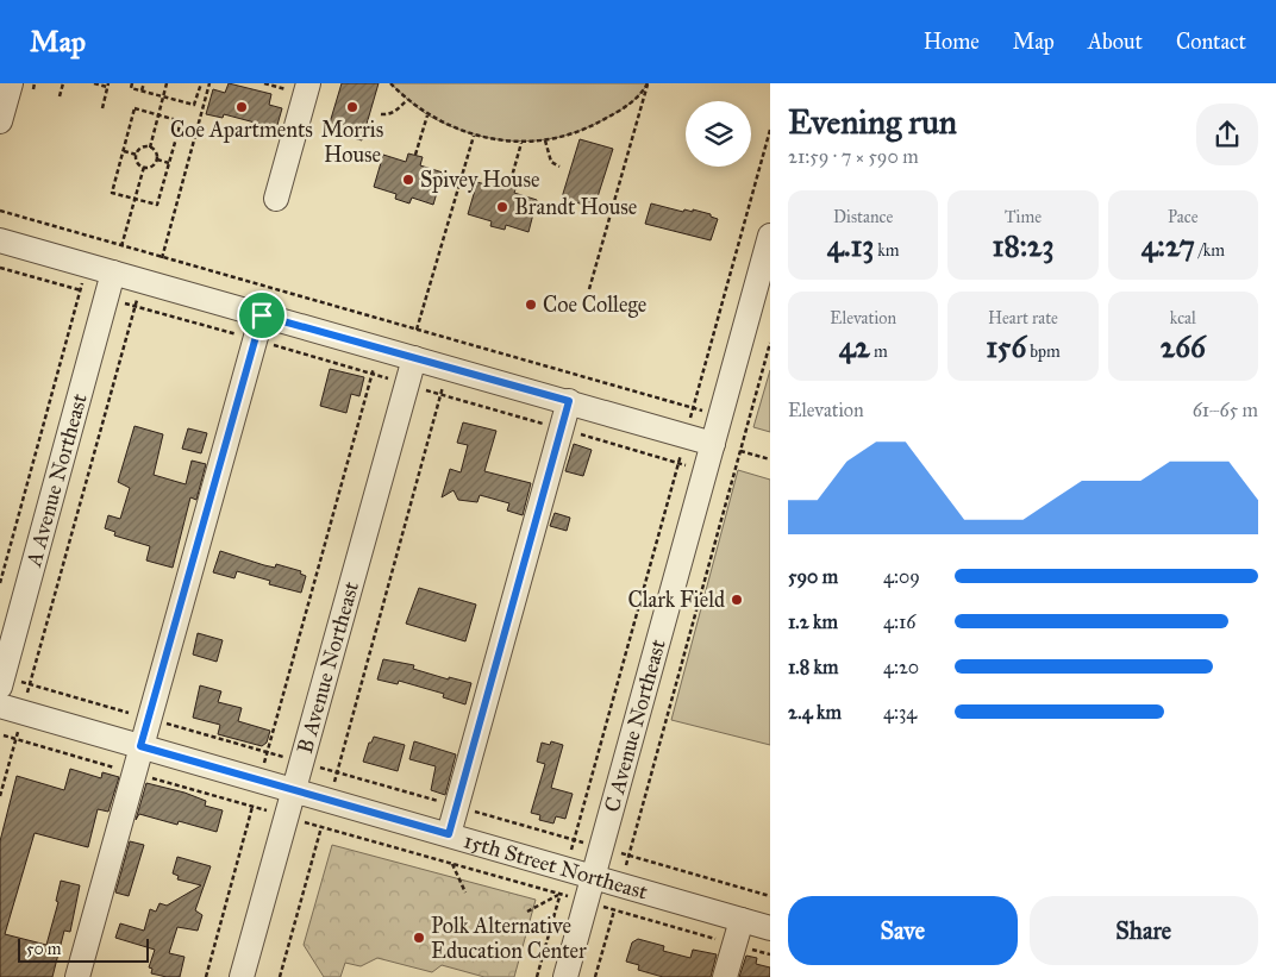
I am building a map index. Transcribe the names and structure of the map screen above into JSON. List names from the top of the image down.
{
  "streets": {
    "street": [
      "A Avenue Northeast",
      "B Avenue Northeast",
      "C Avenue Northeast",
      "15th Street Northeast"
    ]
  },
  "crossings": [
    ["B Avenue Northeast", "15th Street Northeast"],
    ["C Avenue Northeast", "15th Street Northeast"]
  ],
  "places": [
    "Coe Apartments",
    "Morris House",
    "Spivey House",
    "Brandt House",
    "Coe College",
    "Clark Field",
    "Polk Alternative Education Center"
  ],
  "scale_bar": "50 m",
  "page": {
    "header": "Map",
    "nav": [
      "Home",
      "Map",
      "About",
      "Contact"
    ],
    "heading": ["Evening run", "21:59 · 7 × 590 m"],
    "stats": [
      ["Distance", "4.13 km"],
      ["Time", "18:23"],
      ["Pace", "4:27 /km"],
      ["Elevation", "42 m"],
      ["Heart rate", "156 bpm"],
      ["kcal", "266"]
    ],
    "chart": ["Elevation", "61–65 m"],
    "list": [
      {
        "name": "590 m",
        "note": "4:09"
      },
      {
        "name": "1.2 km",
        "note": "4:16"
      },
      {
        "name": "1.8 km",
        "note": "4:20"
      },
      {
        "name": "2.4 km",
        "note": "4:34"
      }
    ],
    "buttons": ["Save", "Share"],
    "scale": "50 m"
  }
}
